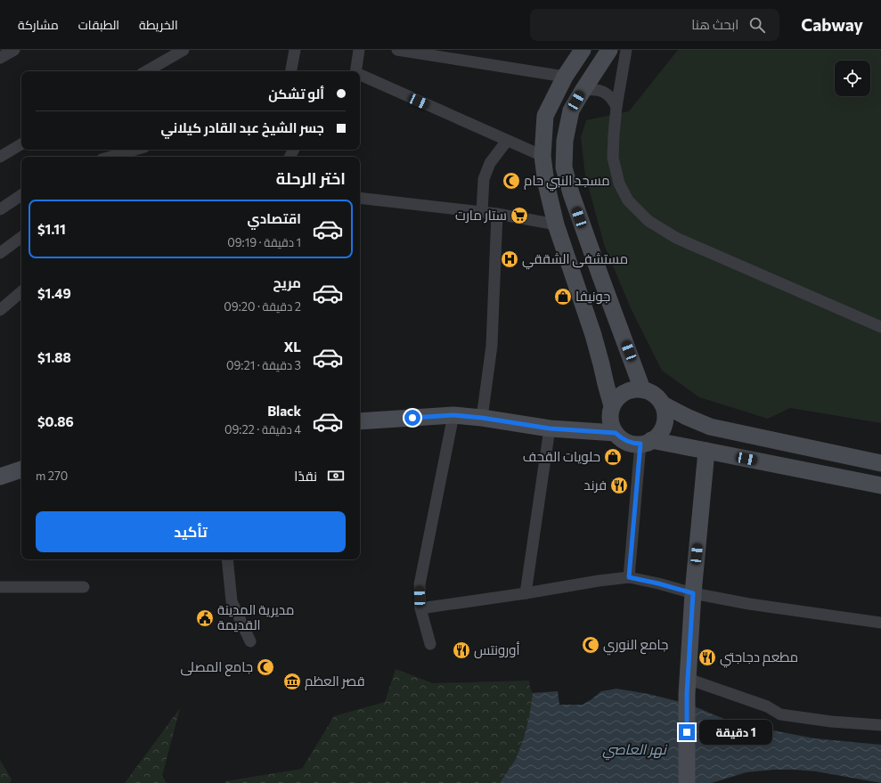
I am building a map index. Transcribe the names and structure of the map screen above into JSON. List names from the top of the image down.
{
  "water": ["نهر العاصي"],
  "places": {
    "mosque": ["مسجد النبي حام", "جامع النوري", "جامع المصلى"],
    "supermarket": ["ستار مارت"],
    "hospital": ["مستشفى الشققي"],
    "shop": ["جونيفا", "حلويات القحف"],
    "restaurant": ["فرند", "أورونتس", "مطعم دجاجتي"],
    "public building": ["مديرية المدينة القديمة"],
    "museum": ["قصر العظم"]
  },
  "page": {
    "header": "Cabway",
    "search": "ابحث هنا",
    "nav": ["الخريطة", "الطبقات", "مشاركة"],
    "banner": ["ألو تشكن", "جسر الشيخ عبد القادر كيلاني"],
    "heading": "اختر الرحلة",
    "list": [
      {
        "name": "اقتصادي",
        "note": "1 دقيقة · 09:19",
        "value": "$1.11"
      },
      {
        "name": "مريح",
        "note": "2 دقيقة · 09:20",
        "value": "$1.49"
      },
      {
        "name": "XL",
        "note": "3 دقيقة · 09:21",
        "value": "$1.88"
      },
      {
        "name": "Black",
        "note": "4 دقيقة · 09:22",
        "value": "$0.86"
      }
    ],
    "pay": ["نقدًا", "270 m"],
    "buttons": "تأكيد",
    "bubble": "1 دقيقة"
  }
}
